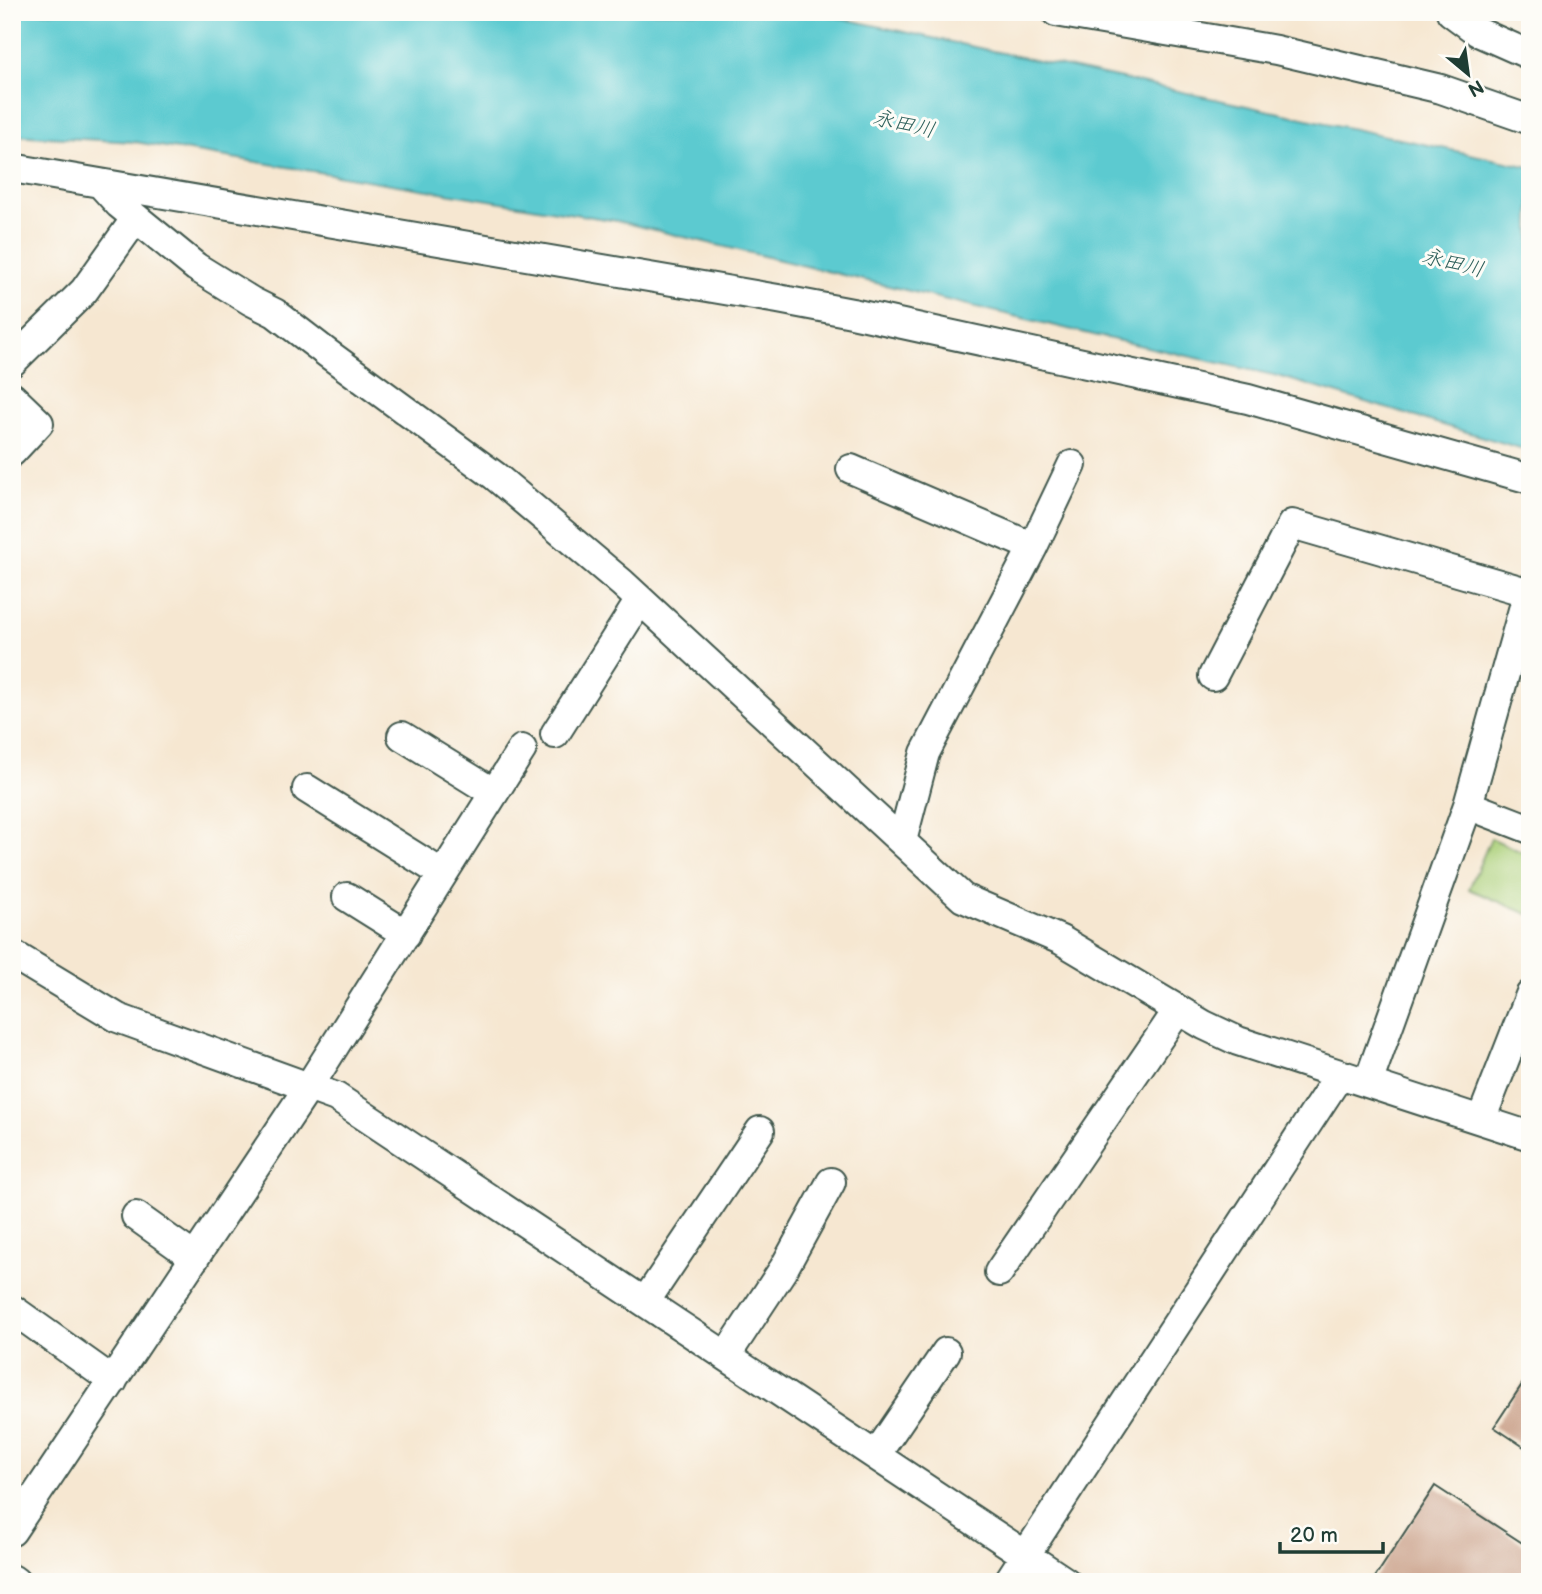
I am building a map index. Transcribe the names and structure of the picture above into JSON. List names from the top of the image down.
{
  "water": ["永田川"],
  "scale_bar": "20 m",
  "north": "bottom right"
}
